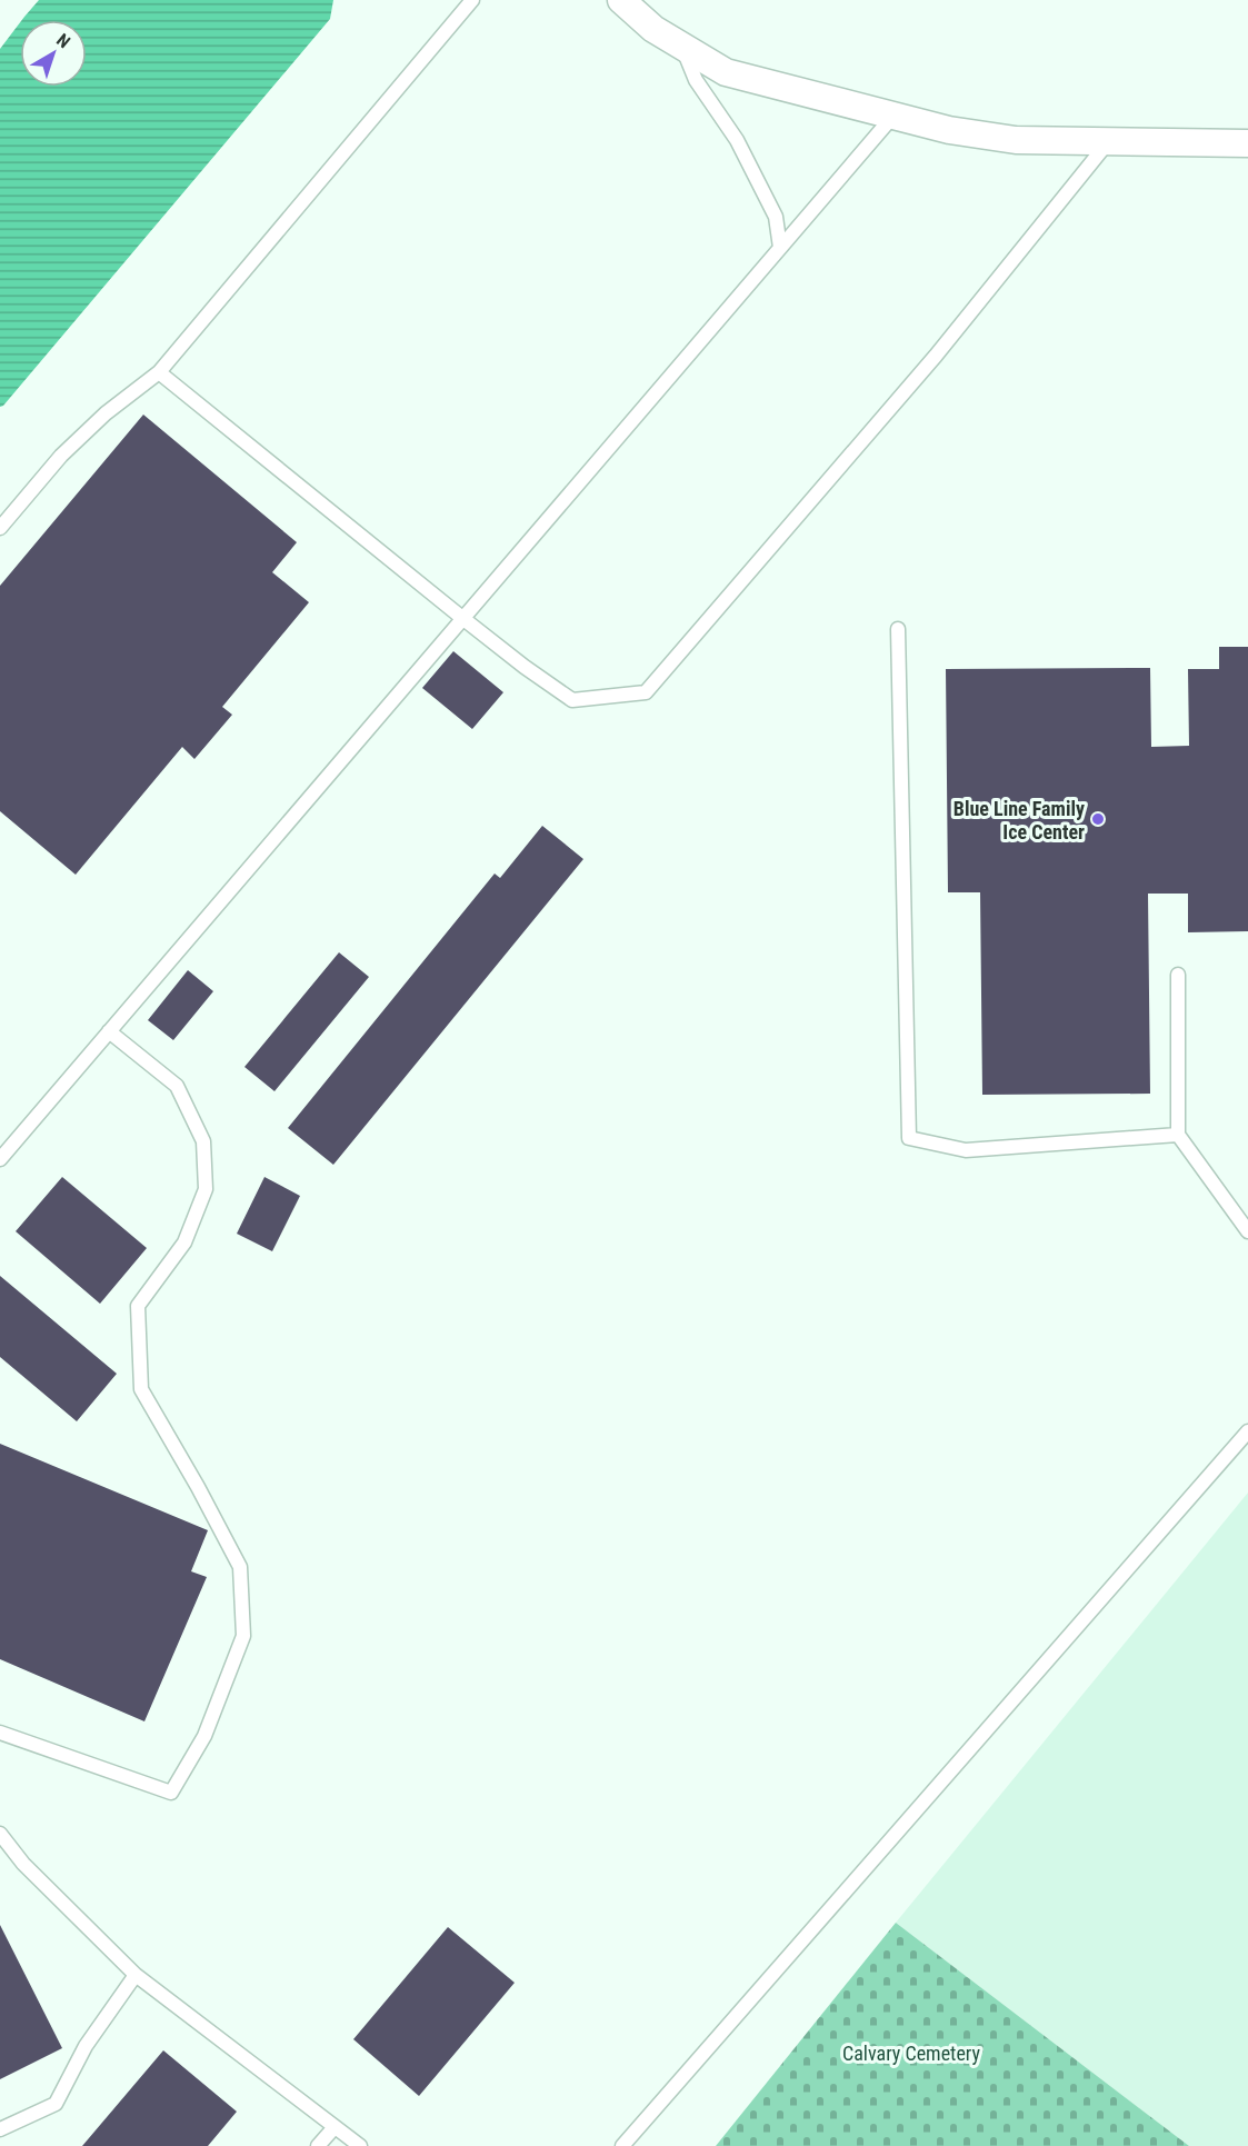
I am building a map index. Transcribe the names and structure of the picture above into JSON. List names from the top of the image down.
{
  "parks": ["Calvary Cemetery"],
  "places": ["Blue Line Family Ice Center"],
  "north": "top right"
}
